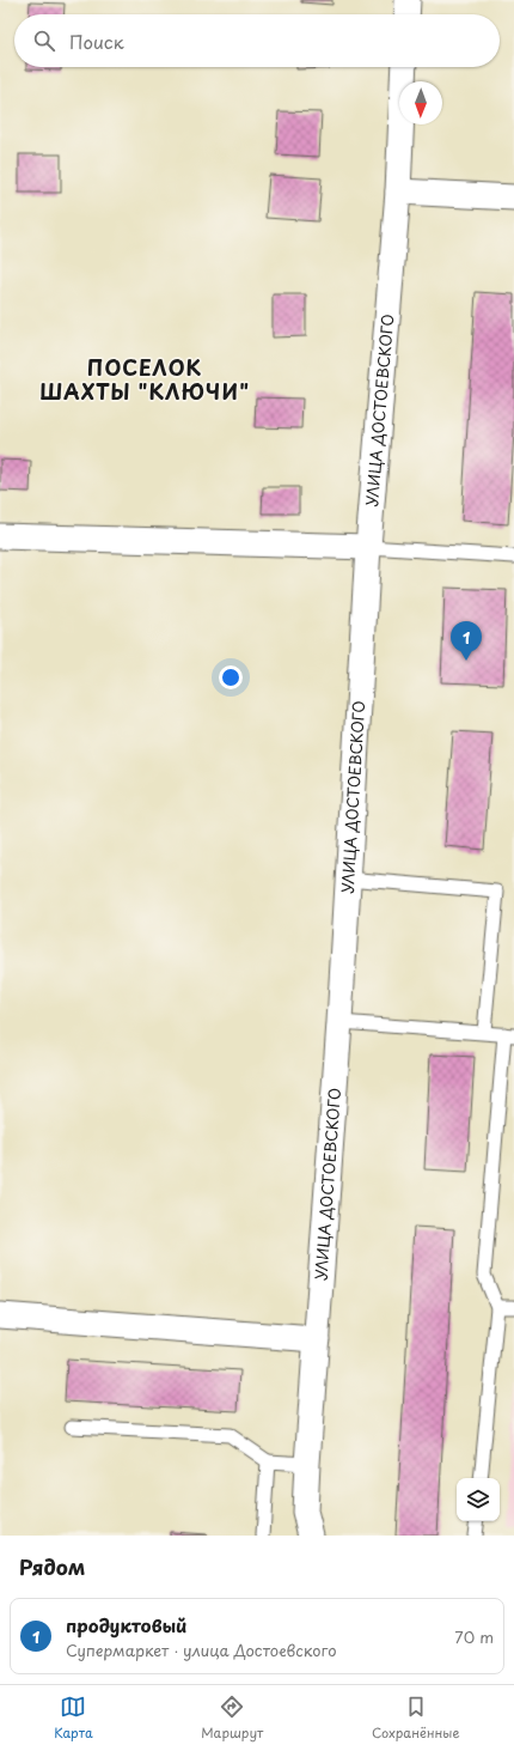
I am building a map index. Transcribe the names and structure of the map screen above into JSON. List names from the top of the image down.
{
  "streets": {
    "street": ["УЛИЦА ДОСТОЕВСКОГО"]
  },
  "districts": ["ПОСЕЛОК ШАХТЫ \"КЛЮЧИ\""],
  "north": "bottom",
  "page": {
    "search": "Поиск",
    "pins": "1",
    "heading": "Рядом",
    "list": [
      {
        "mark": "1",
        "name": "продуктовый",
        "note": "Супермаркет · улица Достоевского",
        "value": "70 m"
      }
    ],
    "nav": ["Карта", "Маршрут", "Сохранённые"]
  }
}
